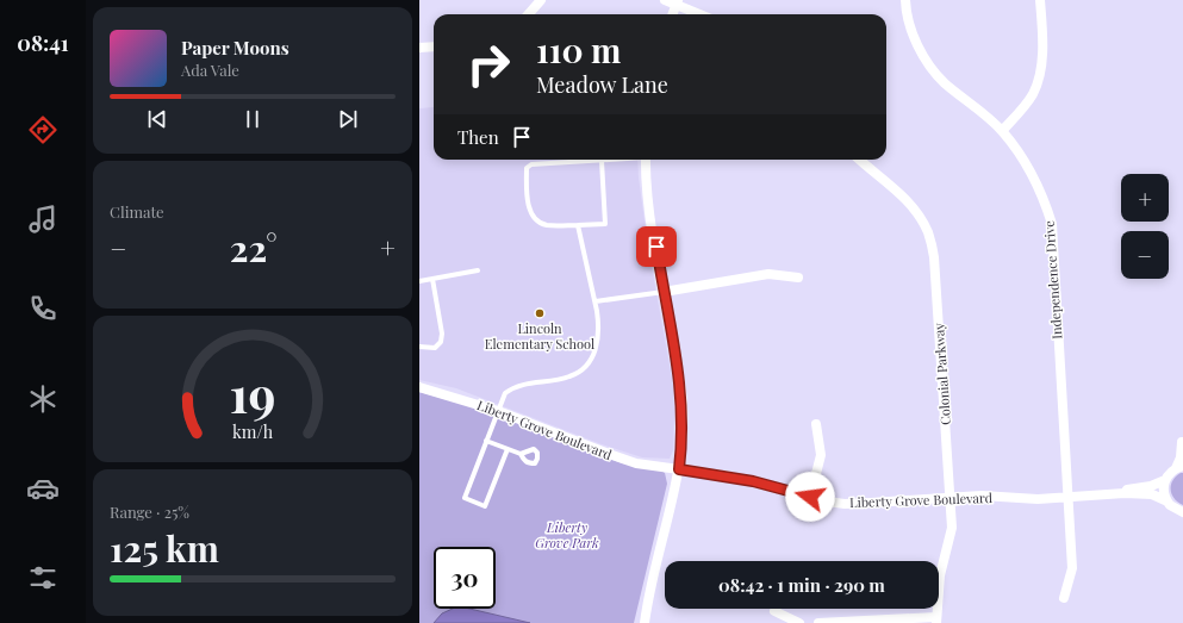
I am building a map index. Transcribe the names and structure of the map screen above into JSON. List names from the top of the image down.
{
  "streets": {
    "street": ["Independence Drive", "Colonial Parkway", "Liberty Grove Boulevard"]
  },
  "crossings": [
    ["Independence Drive", "Liberty Grove Boulevard"],
    ["Colonial Parkway", "Liberty Grove Boulevard"]
  ],
  "parks": ["Liberty Grove Park"],
  "places": ["Lincoln Elementary School"],
  "page": {
    "tabs": "08:41",
    "turn": ["110 m", "Meadow Lane"],
    "song": ["Paper Moons", "Ada Vale"],
    "then": "Then",
    "tile": [
      "Climate",
      ["Range · 25%", "125 km"]
    ],
    "map_buttons": ["+", "−"],
    "heat": ["−", "22°", "+"],
    "limit": "30",
    "trip": "08:42 · 1 min · 290 m",
    "gauge": ["19", "km/h"]
  }
}
